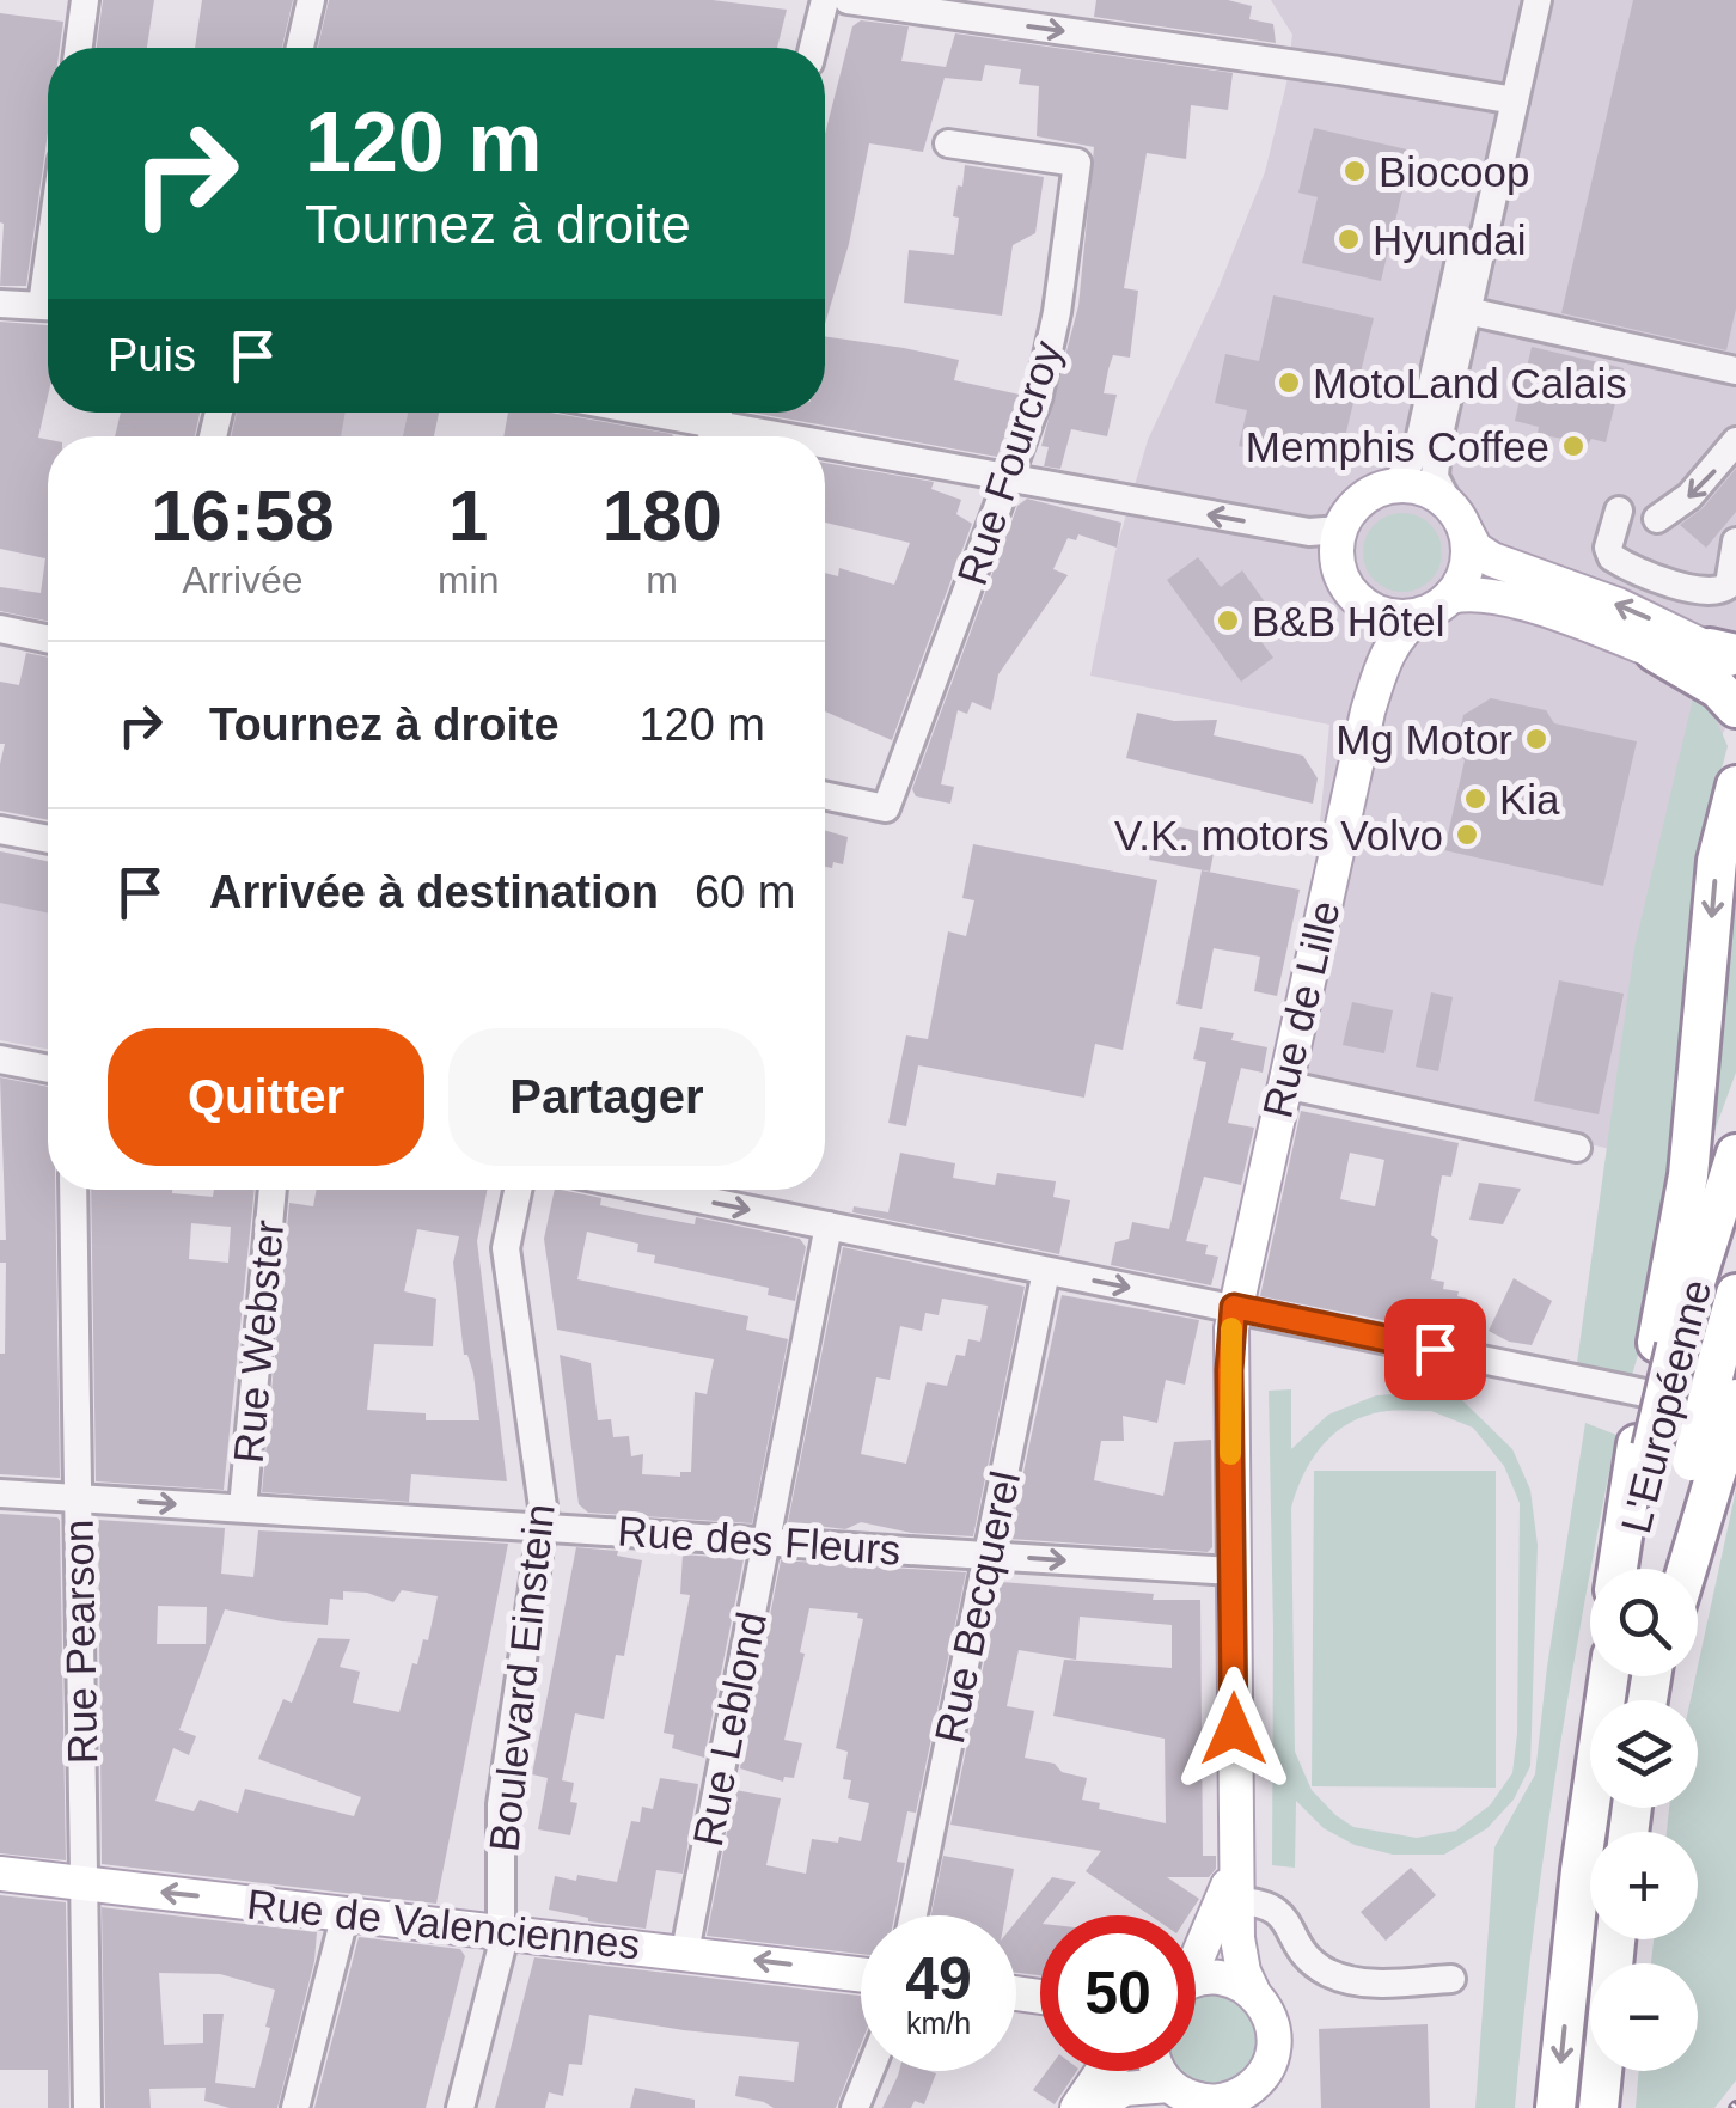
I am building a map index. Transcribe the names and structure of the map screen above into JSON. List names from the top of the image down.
{
  "streets": {
    "highway": ["L'Européenne"],
    "main road": ["Rue de Lille", "Rue de Valenciennes"],
    "street": [
      "Rue Fourcroy",
      "Rue Webster",
      "Rue des Fleurs",
      "Rue Becquerel",
      "Rue Pearson",
      "Boulevard Einstein",
      "Rue Leblond"
    ]
  },
  "crossings": [
    ["Rue de Lille", "Rue des Fleurs"],
    ["Rue Webster", "Rue des Fleurs"],
    ["Rue des Fleurs", "Rue Becquerel"],
    ["Rue des Fleurs", "Rue Pearson"],
    ["Rue des Fleurs", "Boulevard Einstein"],
    ["Rue des Fleurs", "Rue Leblond"],
    ["Rue Pearson", "Rue de Valenciennes"],
    ["Boulevard Einstein", "Rue de Valenciennes"],
    ["Rue Leblond", "Rue de Valenciennes"]
  ],
  "one_way": ["Rue de Valenciennes"],
  "places": [
    "Biocoop",
    "Hyundai",
    "MotoLand Calais",
    "Memphis Coffee",
    "B&B Hôtel",
    "Mg Motor",
    "Kia",
    "V.K. motors Volvo"
  ],
  "page": {
    "turn": ["120 m", "Tournez à droite"],
    "then": "Puis",
    "eta": [
      "16:58",
      "Arrivée",
      "1",
      "min",
      "180",
      "m"
    ],
    "list": [
      {
        "name": "Tournez à droite",
        "value": "120 m"
      },
      {
        "name": "Arrivée à destination",
        "value": "60 m"
      }
    ],
    "buttons": ["Quitter", "Partager"],
    "map_buttons": ["+", "−"],
    "speed": "49 km/h",
    "limit": "50"
  }
}
